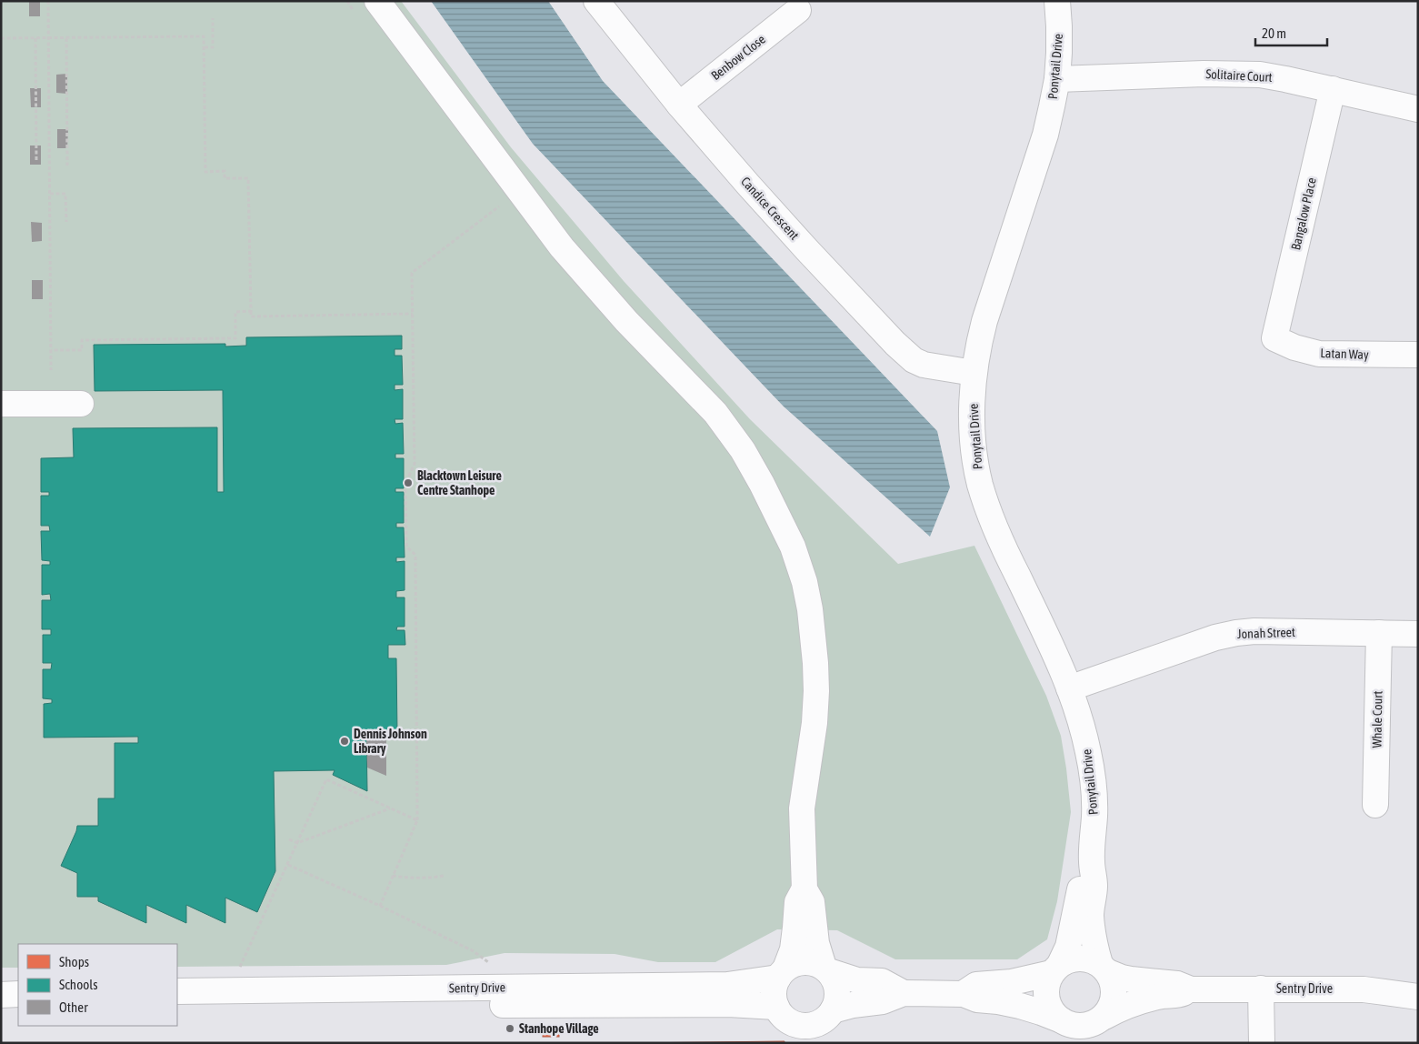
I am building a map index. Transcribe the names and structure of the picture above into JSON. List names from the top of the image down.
{
  "streets": {
    "street": [
      "Benbow Close",
      "Ponytail Drive",
      "Solitaire Court",
      "Candice Crescent",
      "Bangalow Place",
      "Latan Way",
      "Jonah Street",
      "Whale Court",
      "Sentry Drive"
    ]
  },
  "crossings": [
    ["Benbow Close", "Candice Crescent"],
    ["Ponytail Drive", "Solitaire Court"],
    ["Ponytail Drive", "Candice Crescent"],
    ["Ponytail Drive", "Jonah Street"],
    ["Ponytail Drive", "Sentry Drive"],
    ["Solitaire Court", "Bangalow Place"],
    ["Bangalow Place", "Latan Way"],
    ["Jonah Street", "Whale Court"]
  ],
  "places": ["Blacktown Leisure Centre Stanhope", "Dennis Johnson Library", "Stanhope Village"],
  "legend": ["Shops", "Schools", "Other"],
  "scale_bar": "20 m"
}
